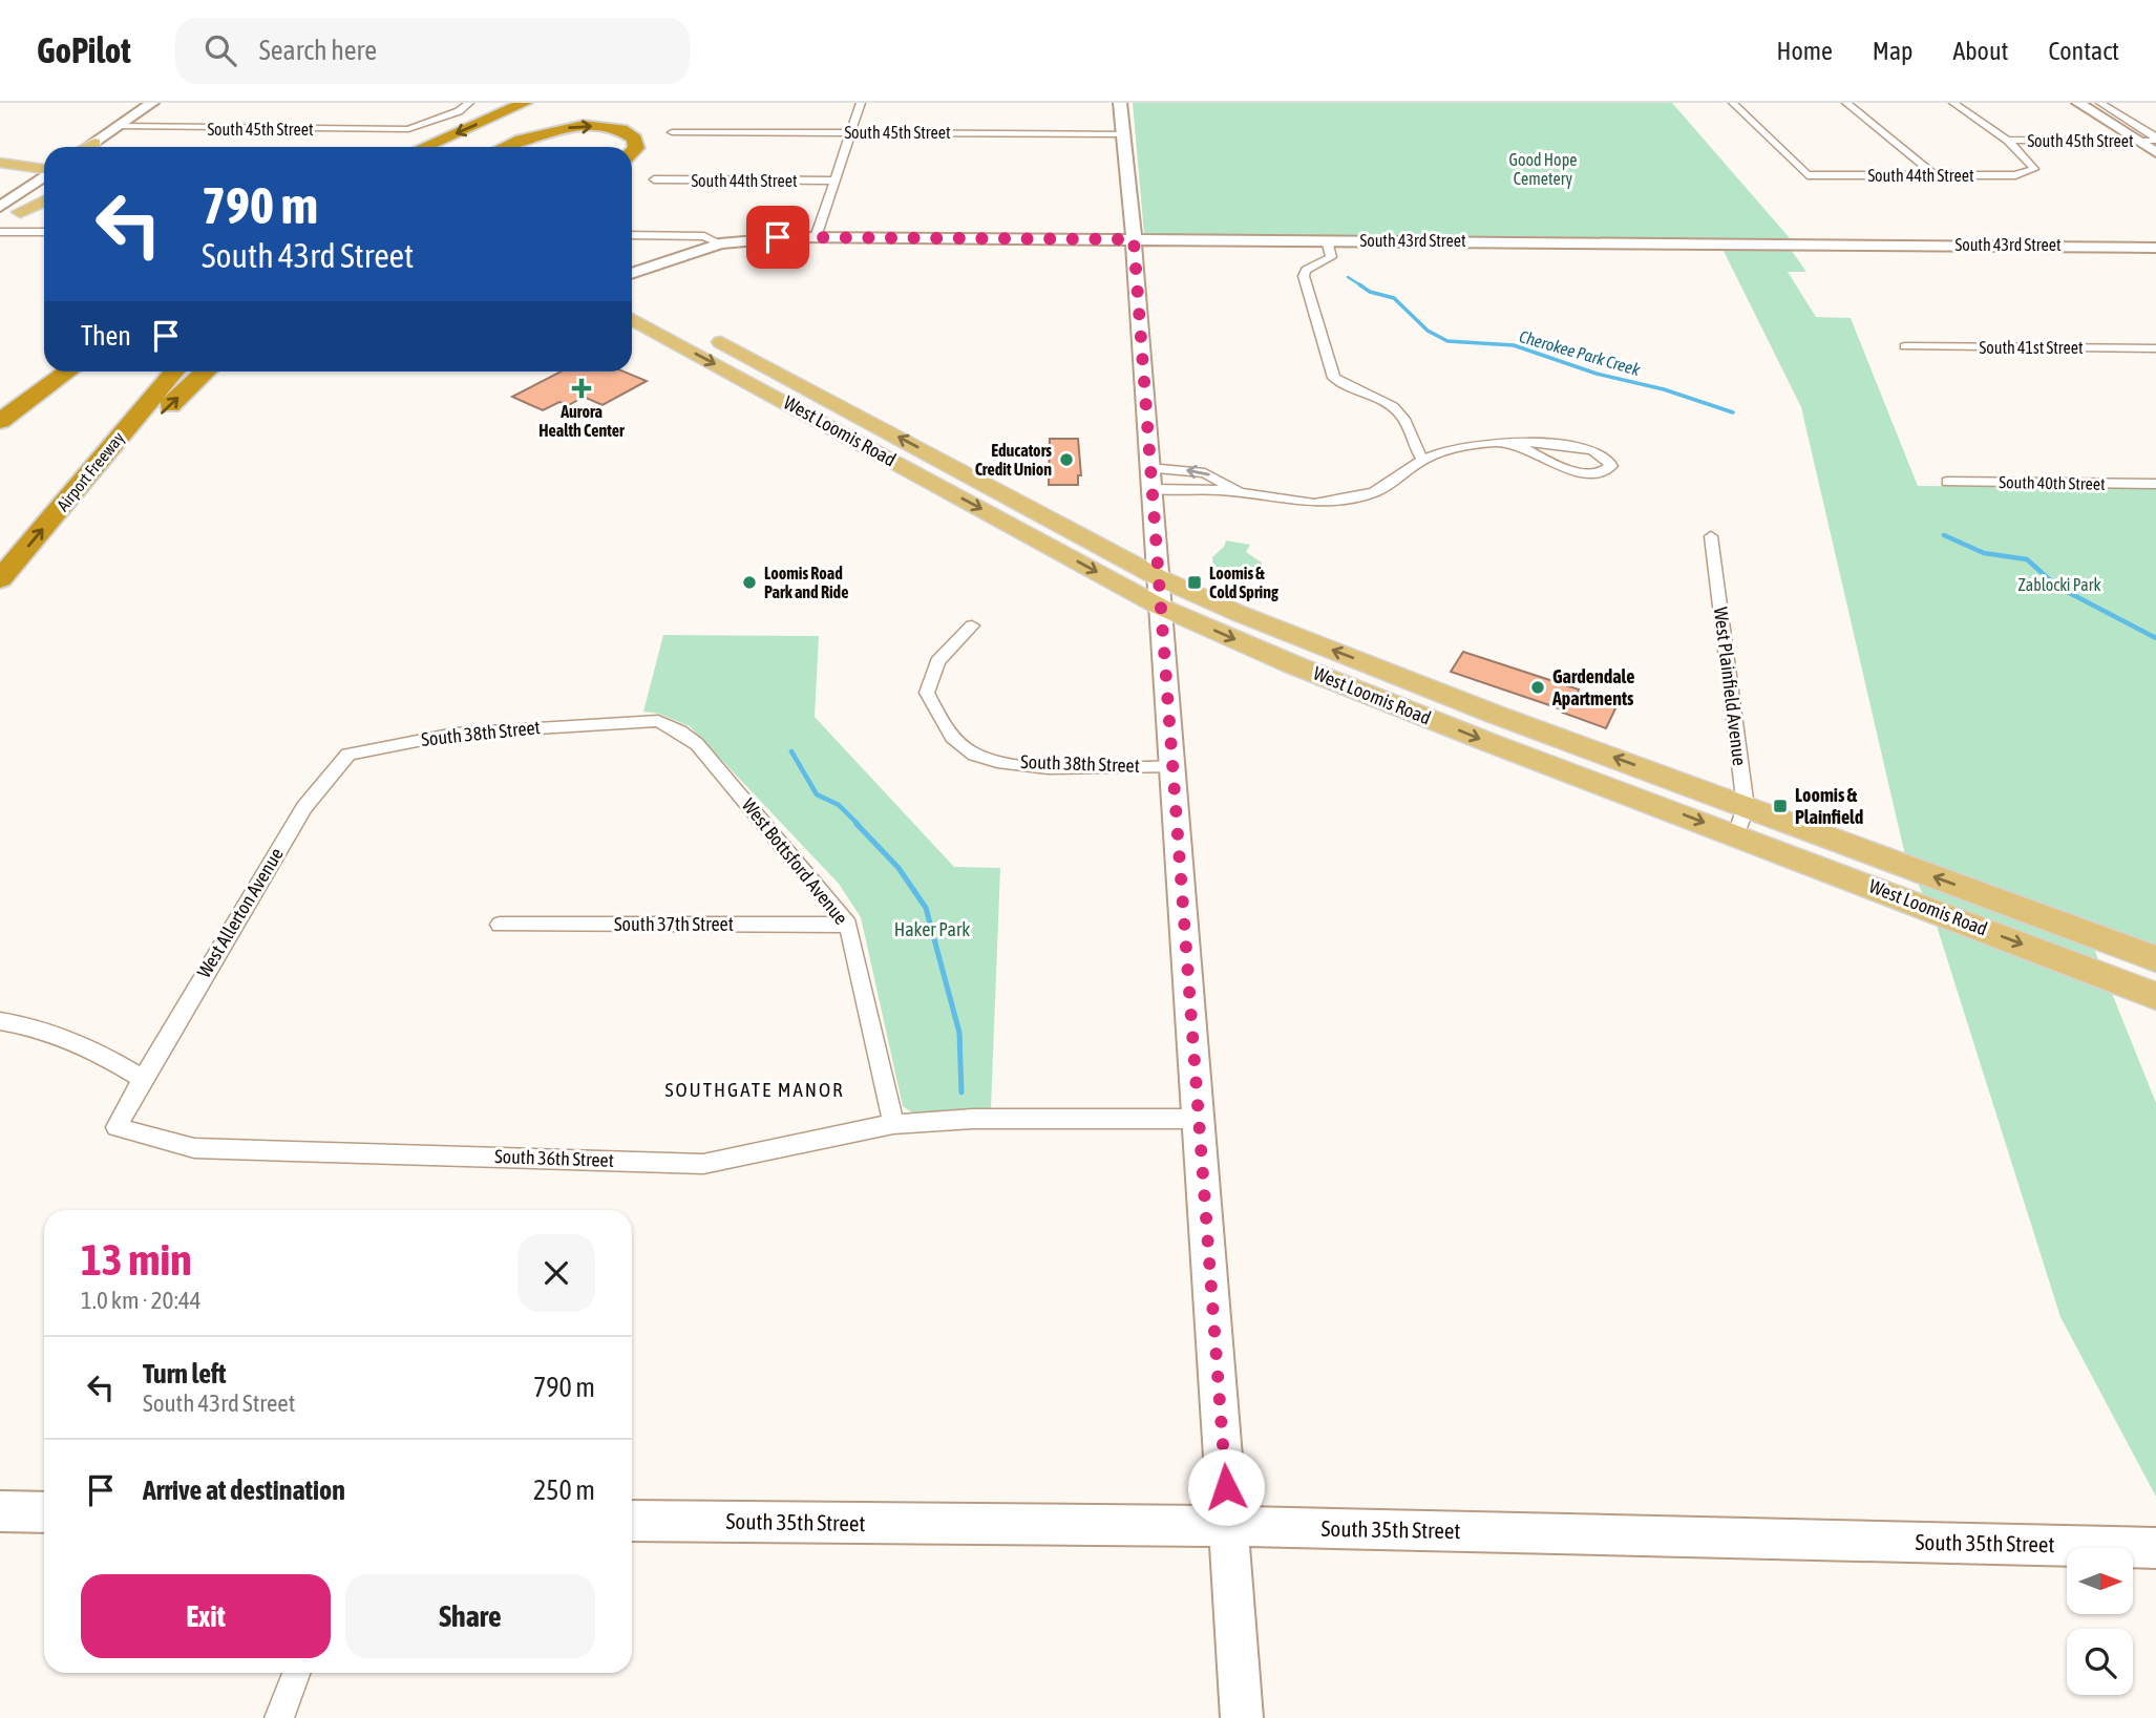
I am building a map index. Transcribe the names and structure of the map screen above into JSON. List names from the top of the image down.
{
  "streets": {
    "highway": ["Airport Freeway"],
    "main road": ["South 43rd Street", "West Loomis Road"],
    "street": [
      "South 45th Street",
      "South 44th Street",
      "South 41st Street",
      "South 40th Street",
      "West Plainfield Avenue",
      "South 38th Street",
      "West Bottsford Avenue",
      "West Allerton Avenue",
      "South 37th Street",
      "South 36th Street",
      "South 35th Street"
    ]
  },
  "crossings": [
    ["South 45th Street", "South 44th Street"],
    ["West Loomis Road", "West Plainfield Avenue"],
    ["South 38th Street", "West Bottsford Avenue"],
    ["South 38th Street", "West Allerton Avenue"],
    ["West Bottsford Avenue", "South 37th Street"],
    ["West Bottsford Avenue", "South 36th Street"],
    ["West Allerton Avenue", "South 36th Street"]
  ],
  "one_way": ["Airport Freeway"],
  "districts": ["SOUTHGATE MANOR"],
  "water": ["Cherokee Park Creek"],
  "parks": ["Good Hope Cemetery", "Zablocki Park", "Haker Park"],
  "places": {
    "health": ["Aurora Health Center"],
    "other": ["Educators Credit Union", "Loomis Road Park and Ride", "Gardendale Apartments"],
    "transit": ["Loomis & Cold Spring", "Loomis & Plainfield"]
  },
  "north": "right",
  "page": {
    "header": "GoPilot",
    "search": "Search here",
    "nav": [
      "Home",
      "Map",
      "About",
      "Contact"
    ],
    "turn": ["790 m", "South 43rd Street"],
    "then": "Then",
    "heading": ["13 min", "1.0 km · 20:44"],
    "list": [
      {
        "name": "Turn left",
        "note": "South 43rd Street",
        "value": "790 m"
      },
      {
        "name": "Arrive at destination",
        "value": "250 m"
      }
    ],
    "buttons": ["Exit", "Share"]
  }
}
